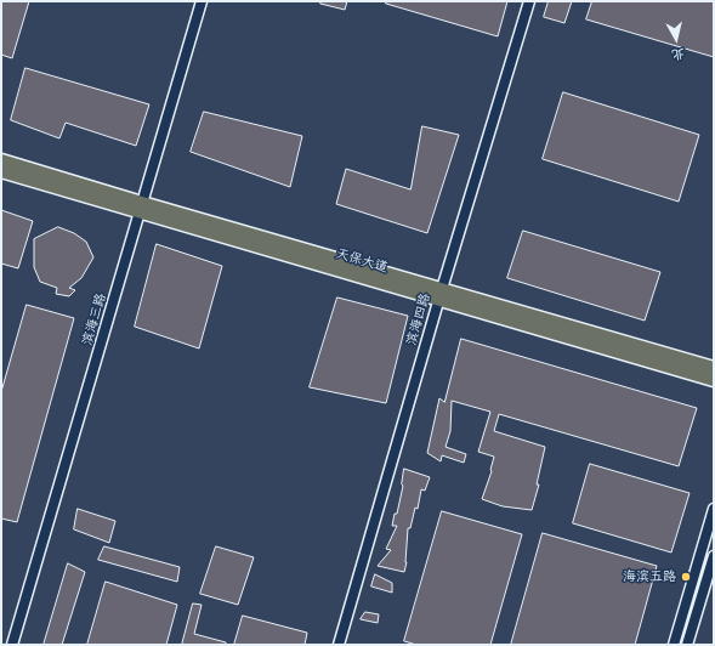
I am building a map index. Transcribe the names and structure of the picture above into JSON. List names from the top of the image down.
{
  "streets": {
    "main road": ["天保大道"],
    "street": ["滨海三路", "滨海四路"]
  },
  "crossings": [
    ["天保大道", "滨海三路"],
    ["天保大道", "滨海四路"]
  ],
  "places": ["海滨五路"],
  "north": "bottom"
}
